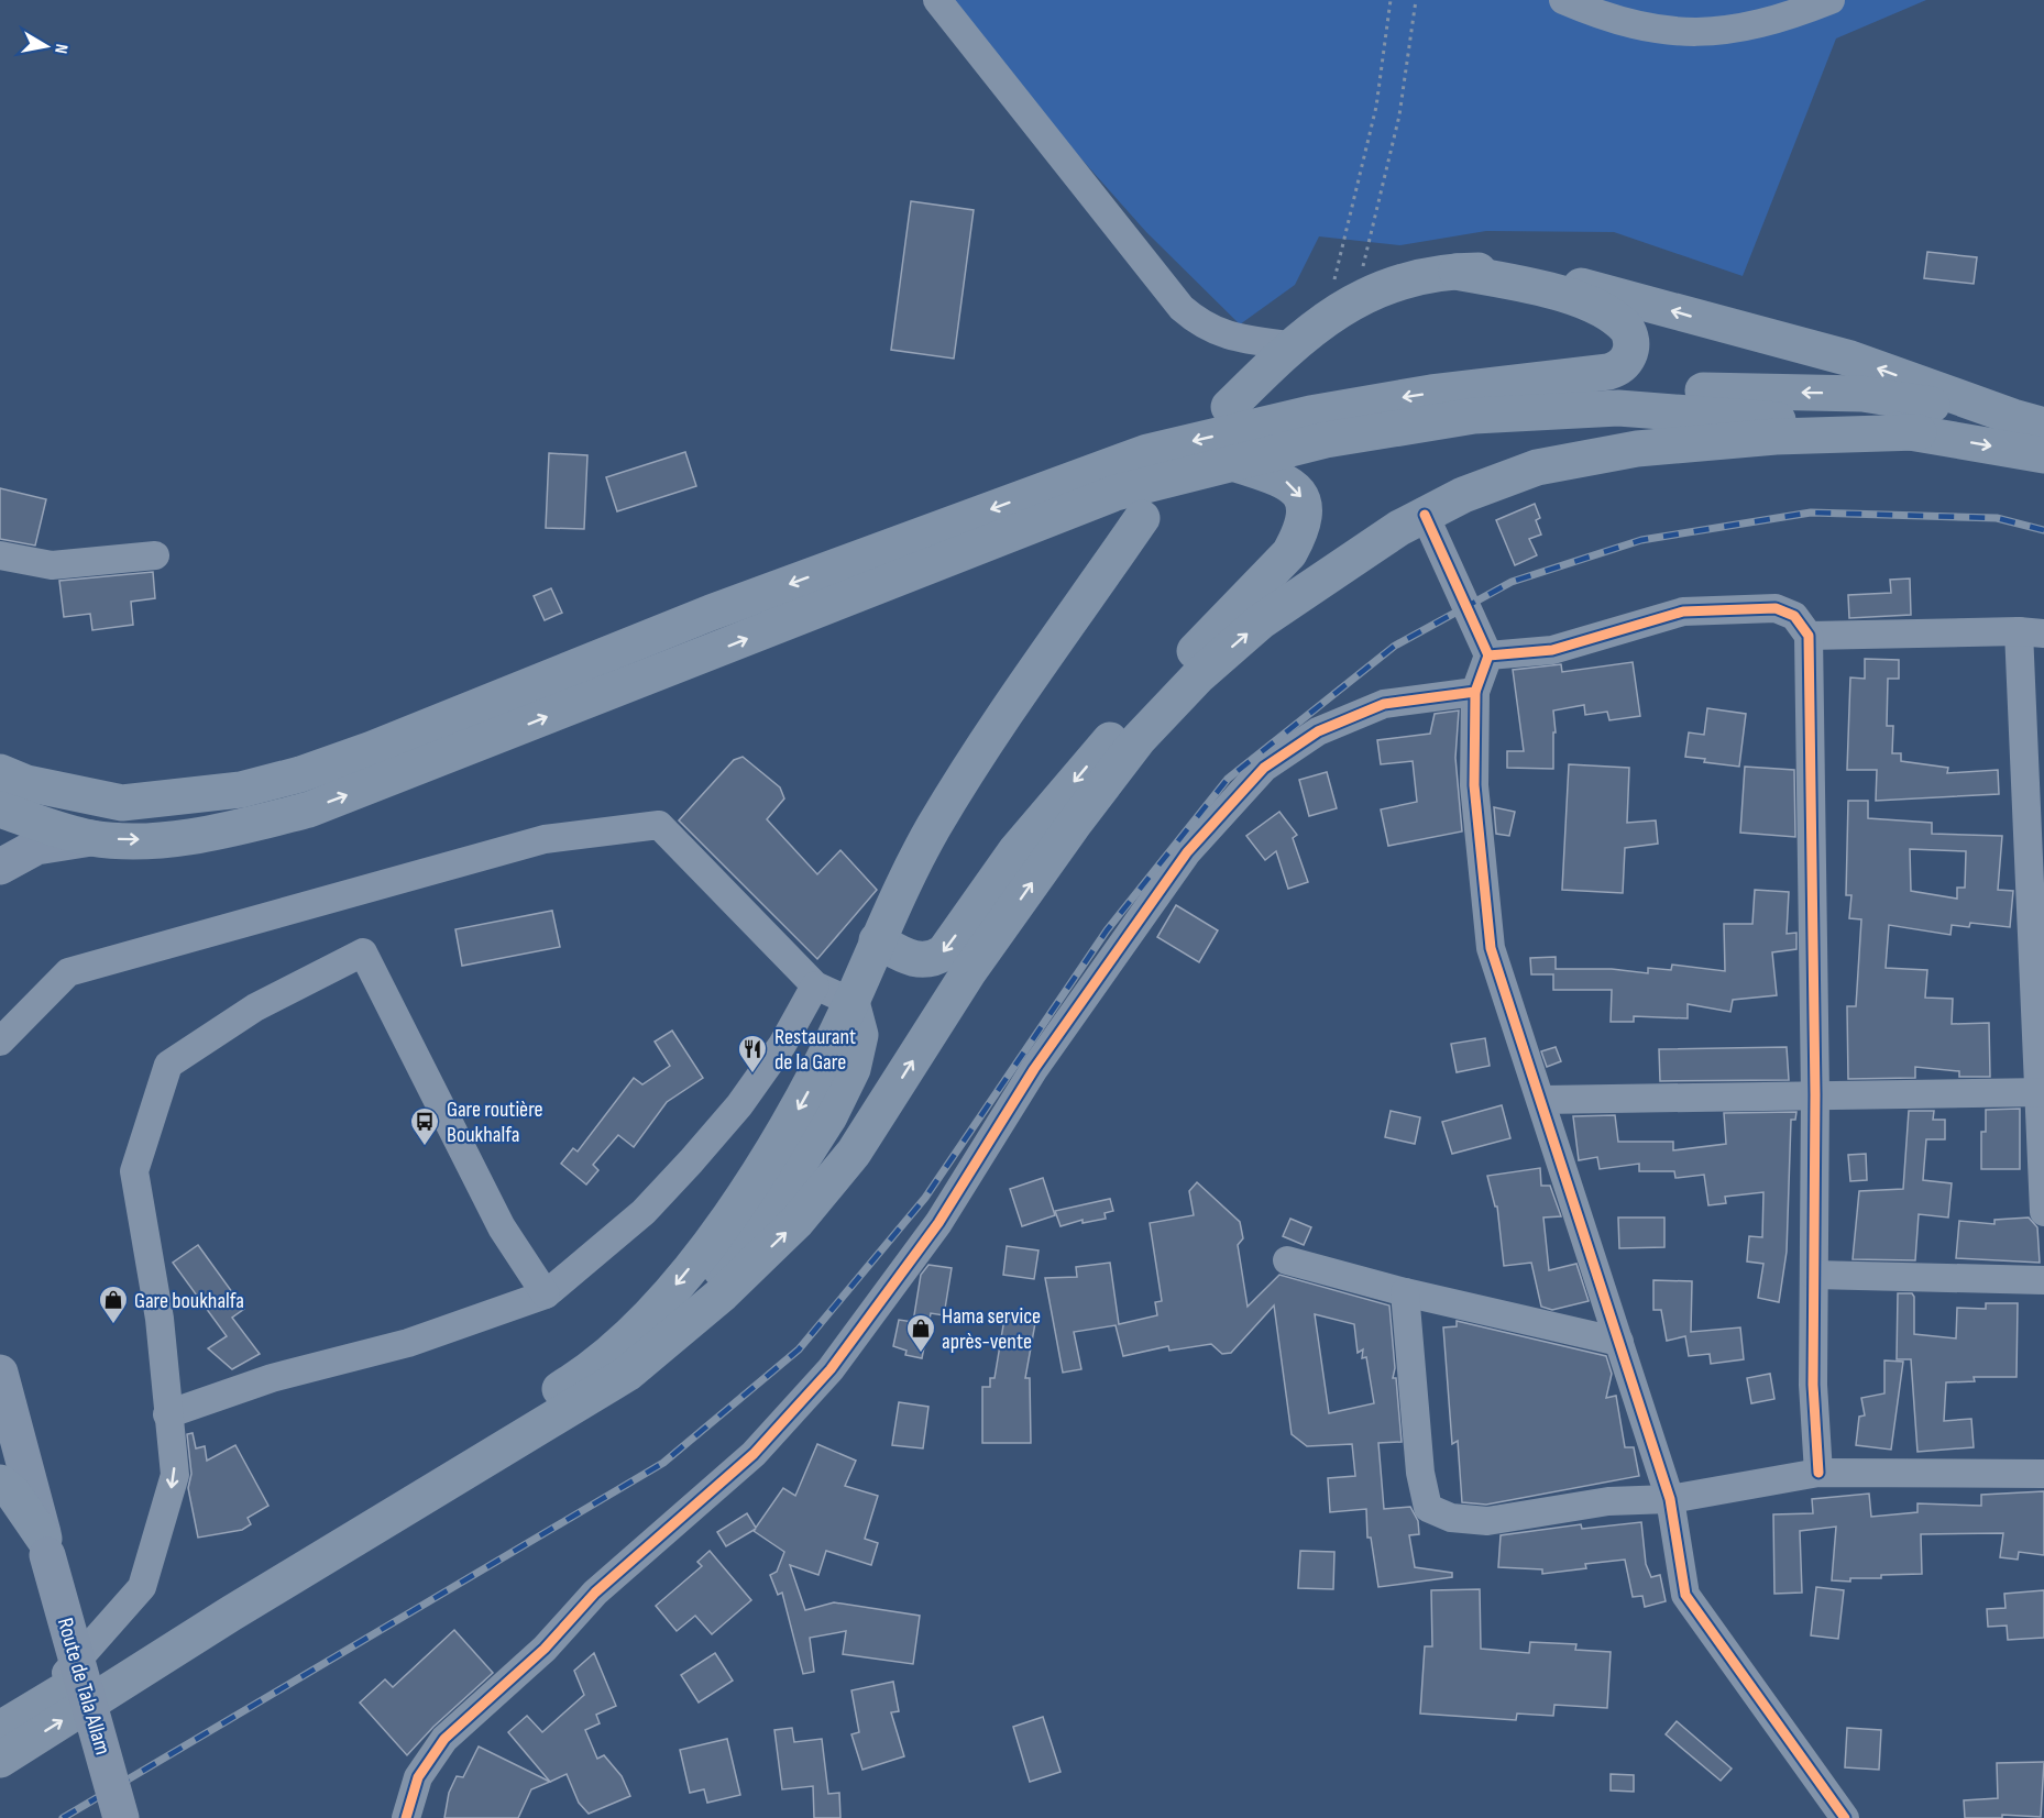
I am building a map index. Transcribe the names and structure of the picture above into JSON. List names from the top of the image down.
{
  "streets": {
    "main road": ["Route de Tala Allam"]
  },
  "places": {
    "restaurant": ["Restaurant de la Gare"],
    "bus stop": ["Gare routière Boukhalfa"],
    "shop": ["Gare boukhalfa", "Hama service après-vente"]
  },
  "north": "right"
}
